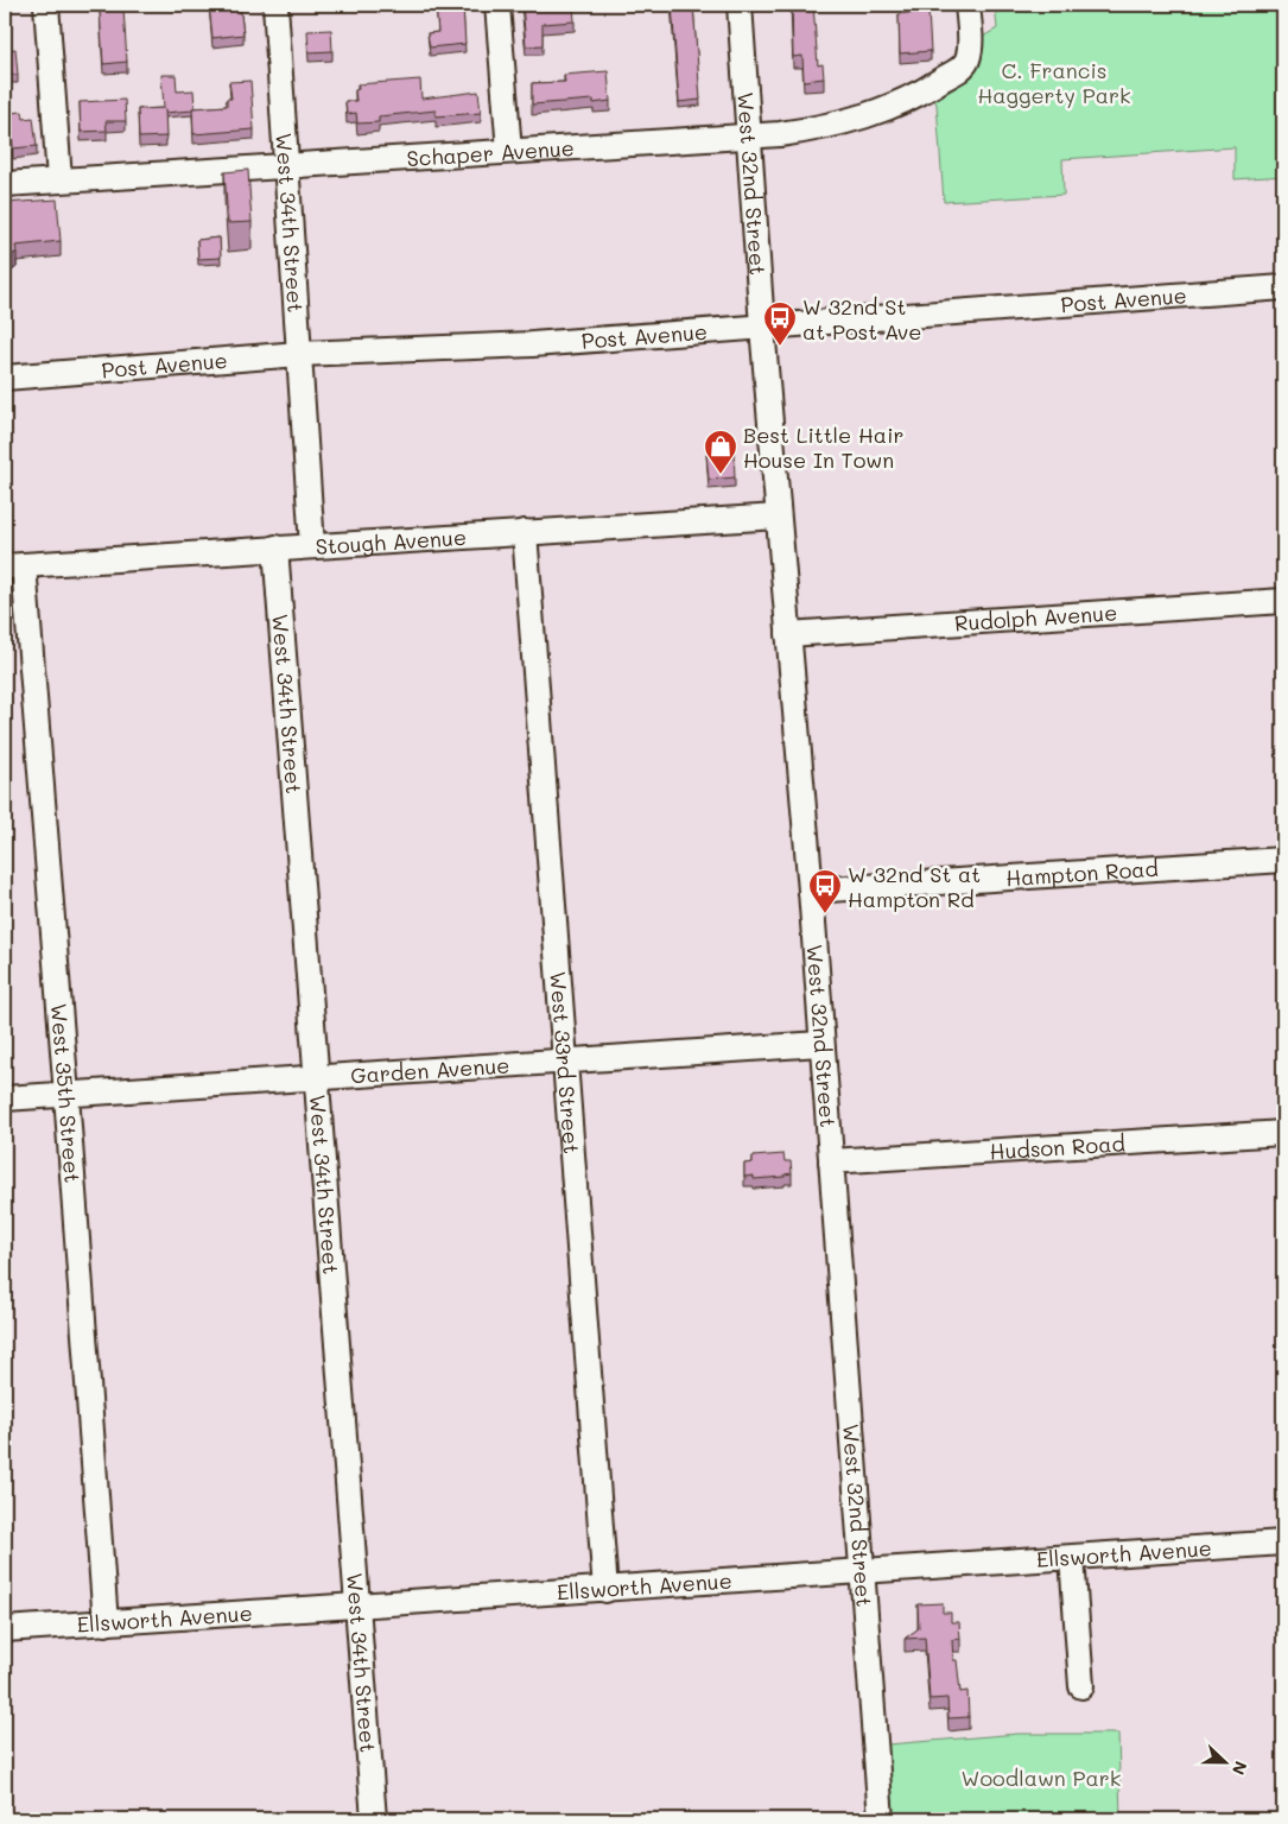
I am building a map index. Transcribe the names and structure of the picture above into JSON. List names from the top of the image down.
{
  "streets": {
    "street": [
      "Schaper Avenue",
      "West 32nd Street",
      "West 34th Street",
      "Post Avenue",
      "Stough Avenue",
      "Rudolph Avenue",
      "Hampton Road",
      "West 33rd Street",
      "Garden Avenue",
      "West 35th Street",
      "Hudson Road",
      "Ellsworth Avenue"
    ]
  },
  "crossings": [
    ["Schaper Avenue", "West 32nd Street"],
    ["Schaper Avenue", "West 34th Street"],
    ["West 32nd Street", "Post Avenue"],
    ["West 32nd Street", "Stough Avenue"],
    ["West 32nd Street", "Rudolph Avenue"],
    ["West 32nd Street", "Hampton Road"],
    ["West 32nd Street", "Garden Avenue"],
    ["West 32nd Street", "Hudson Road"],
    ["West 32nd Street", "Ellsworth Avenue"],
    ["West 34th Street", "Post Avenue"],
    ["West 34th Street", "Stough Avenue"],
    ["West 34th Street", "Garden Avenue"],
    ["West 34th Street", "Ellsworth Avenue"],
    ["Stough Avenue", "West 33rd Street"],
    ["Stough Avenue", "West 35th Street"],
    ["West 33rd Street", "Garden Avenue"],
    ["West 33rd Street", "Ellsworth Avenue"],
    ["Garden Avenue", "West 35th Street"],
    ["West 35th Street", "Ellsworth Avenue"]
  ],
  "parks": ["C. Francis Haggerty Park", "Woodlawn Park"],
  "places": {
    "bus stop": ["W 32nd St at Post Ave", "W 32nd St at Hampton Rd"],
    "shop": ["Best Little Hair House In Town"]
  },
  "north": "right"
}
